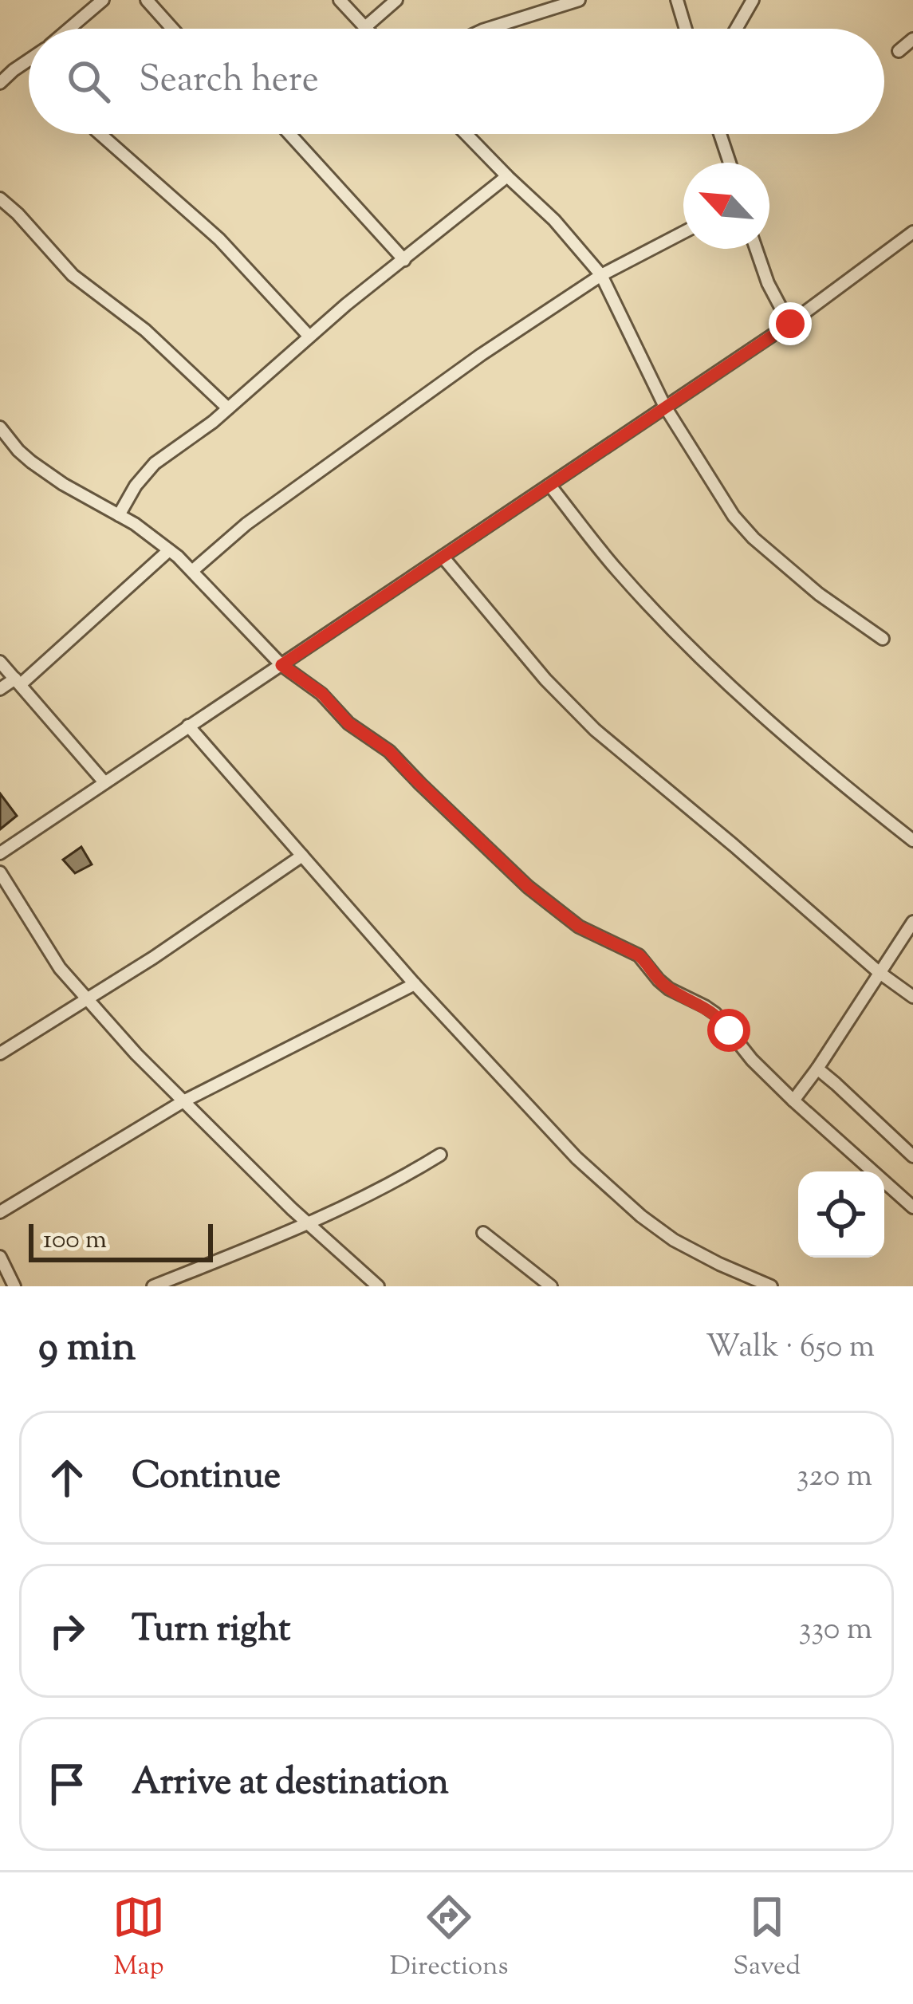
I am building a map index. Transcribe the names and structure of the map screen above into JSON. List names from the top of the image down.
{
  "scale_bar": "100 m",
  "north": "top left",
  "page": {
    "search": "Search here",
    "scale": "100 m",
    "heading": ["9 min", "Walk · 650 m"],
    "list": [
      ["Continue", "320 m"],
      ["Turn right", "330 m"],
      "Arrive at destination"
    ],
    "nav": ["Map", "Directions", "Saved"]
  }
}
